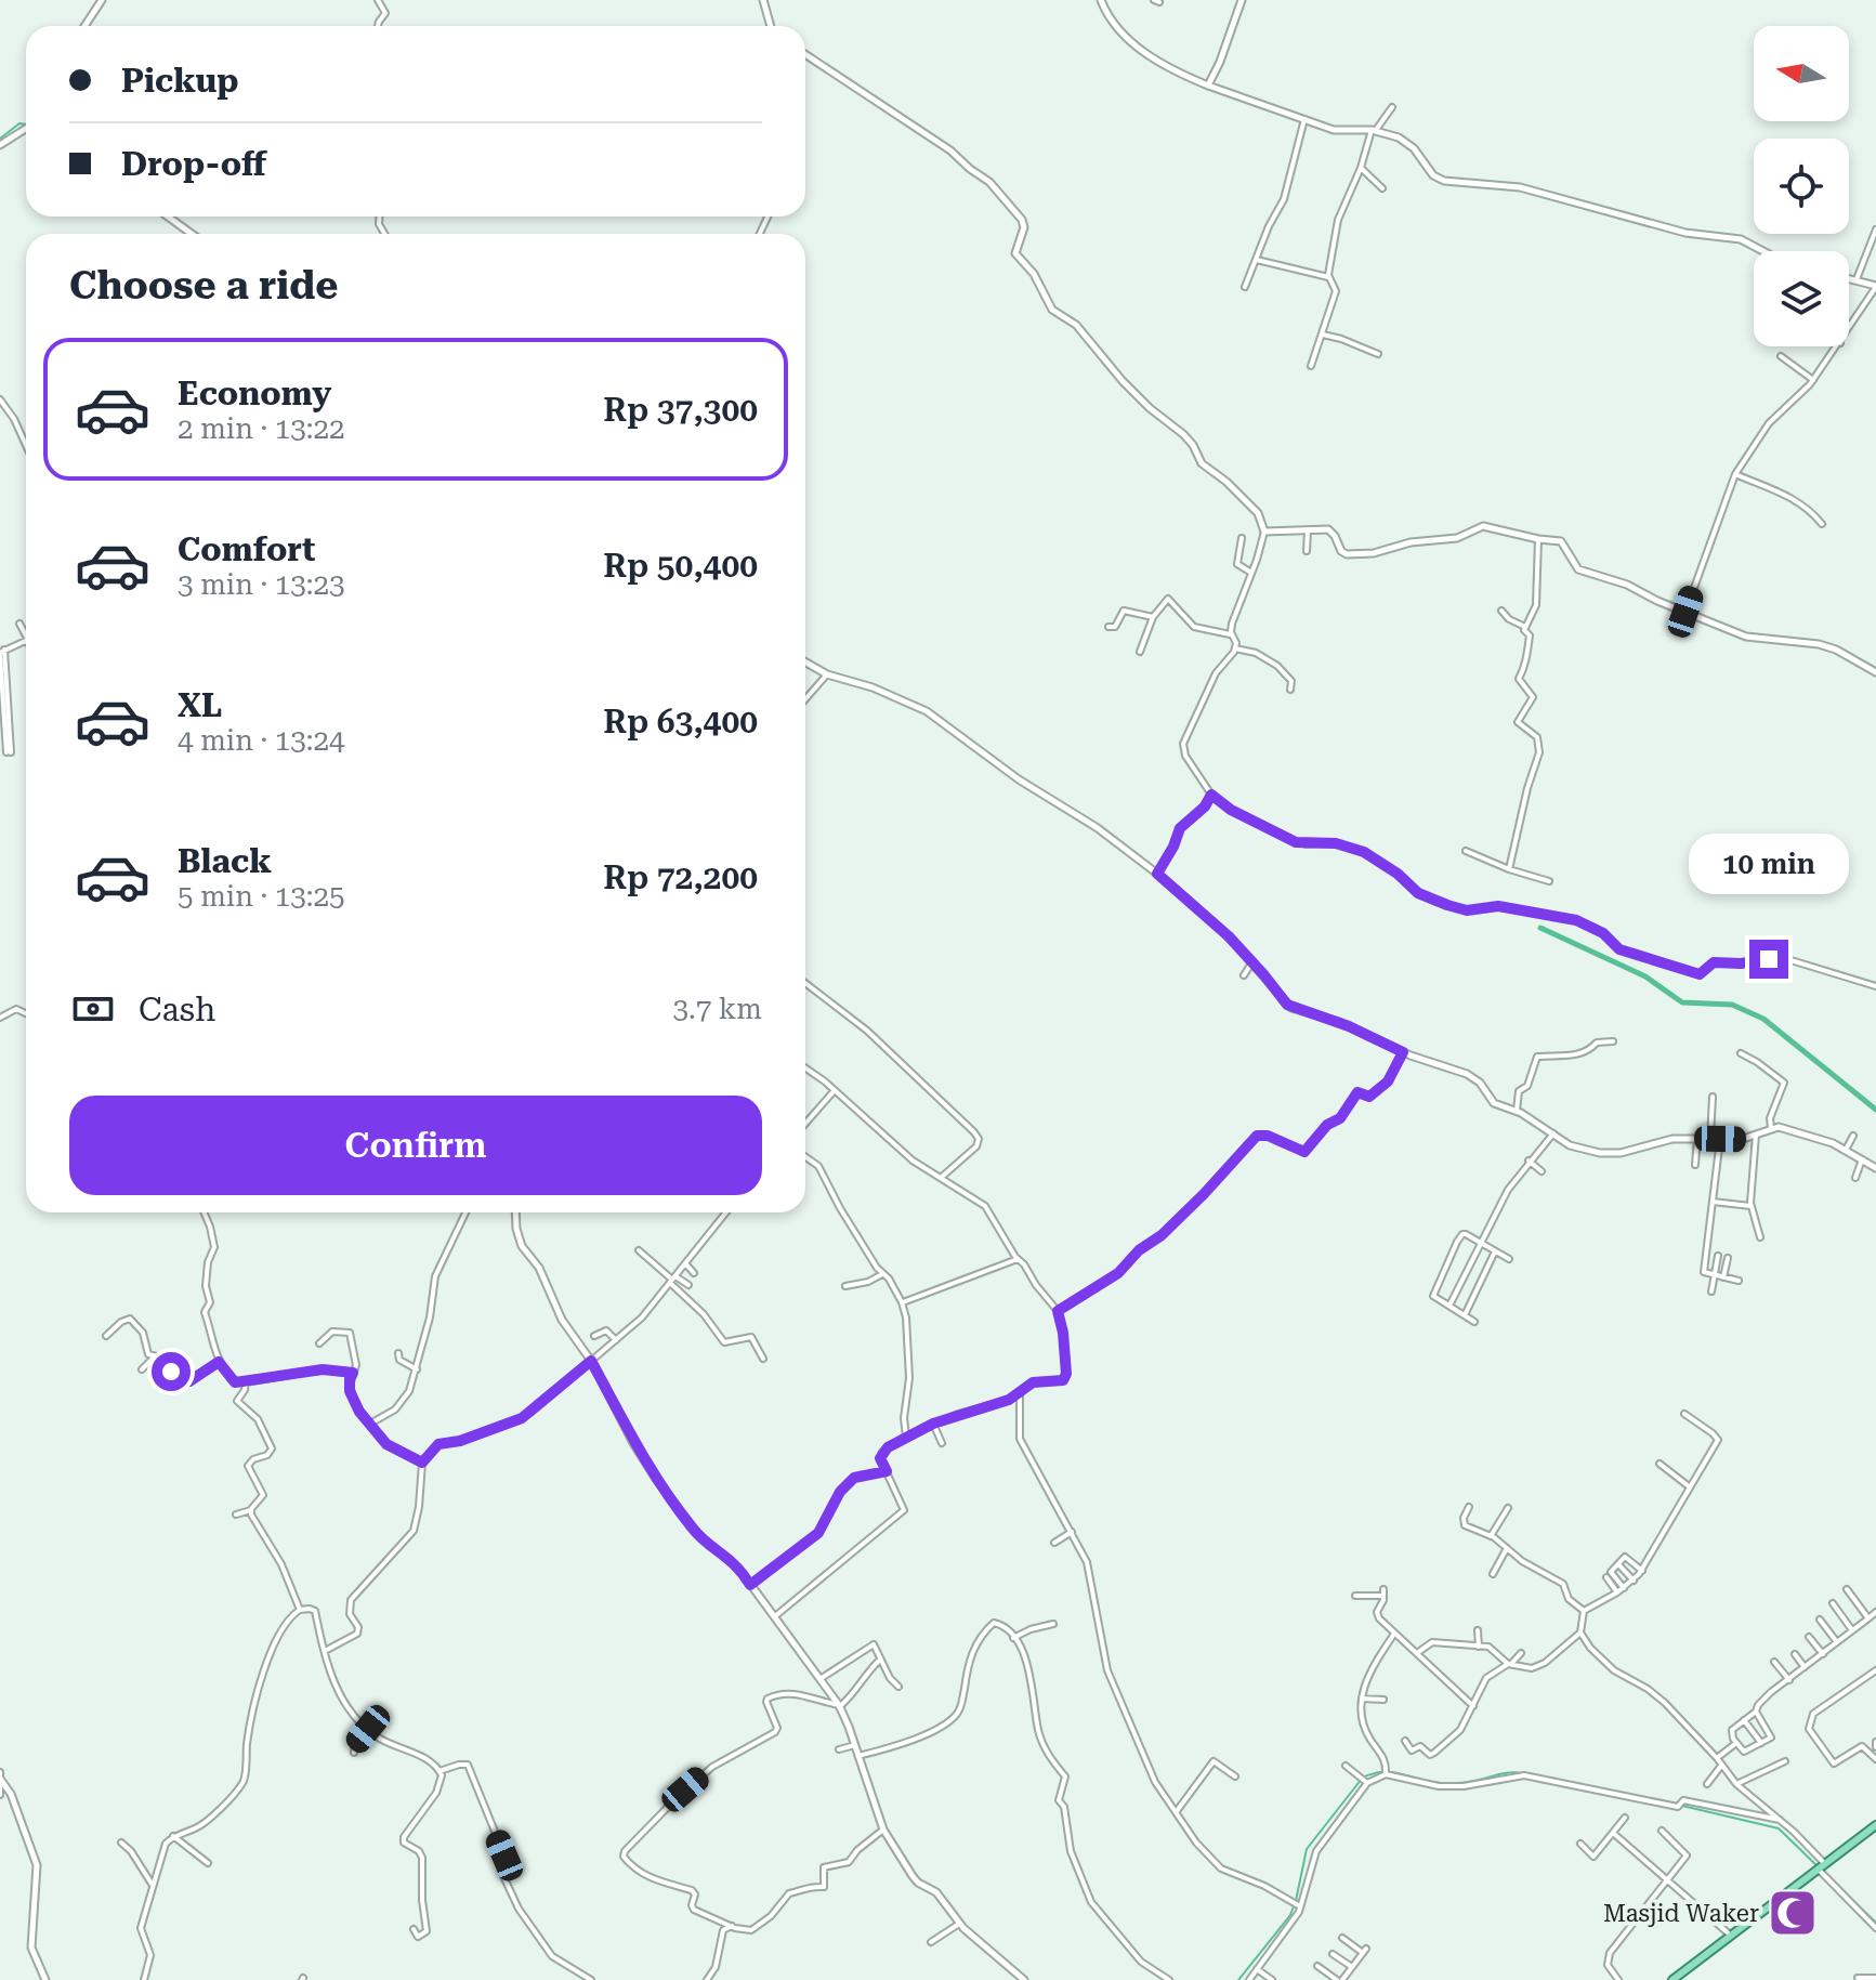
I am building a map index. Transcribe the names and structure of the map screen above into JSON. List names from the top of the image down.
{
  "places": {
    "mosque": ["Masjid Waker"]
  },
  "north": "left",
  "page": {
    "banner": ["Pickup", "Drop-off"],
    "heading": "Choose a ride",
    "list": [
      {
        "name": "Economy",
        "note": "2 min · 13:22",
        "value": "Rp 37,300"
      },
      {
        "name": "Comfort",
        "note": "3 min · 13:23",
        "value": "Rp 50,400"
      },
      {
        "name": "XL",
        "note": "4 min · 13:24",
        "value": "Rp 63,400"
      },
      {
        "name": "Black",
        "note": "5 min · 13:25",
        "value": "Rp 72,200"
      }
    ],
    "bubble": "10 min",
    "pay": ["Cash", "3.7 km"],
    "buttons": "Confirm"
  }
}
